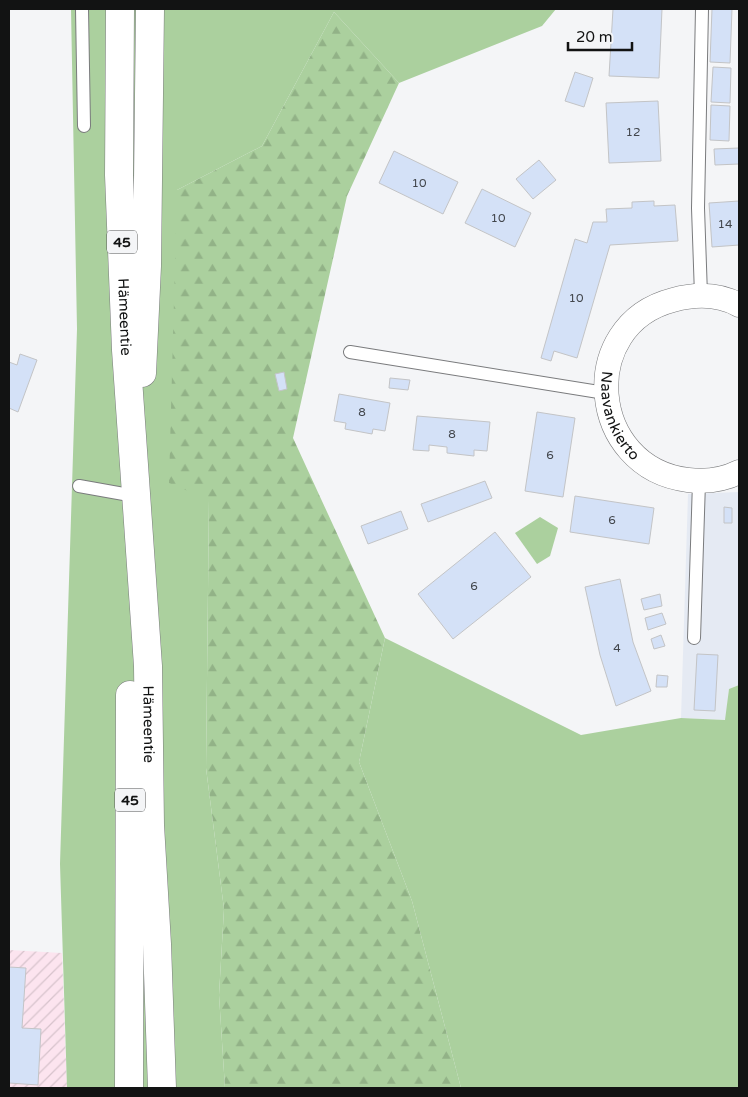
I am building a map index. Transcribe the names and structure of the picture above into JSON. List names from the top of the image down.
{
  "streets": {
    "main road": ["45", "Hämeentie"],
    "street": ["Naavankierto"]
  },
  "house_numbers": [
    "12",
    "10",
    "10",
    "14",
    "10",
    "8",
    "8",
    "6",
    "6",
    "6",
    "4"
  ],
  "scale_bar": "20 m"
}
